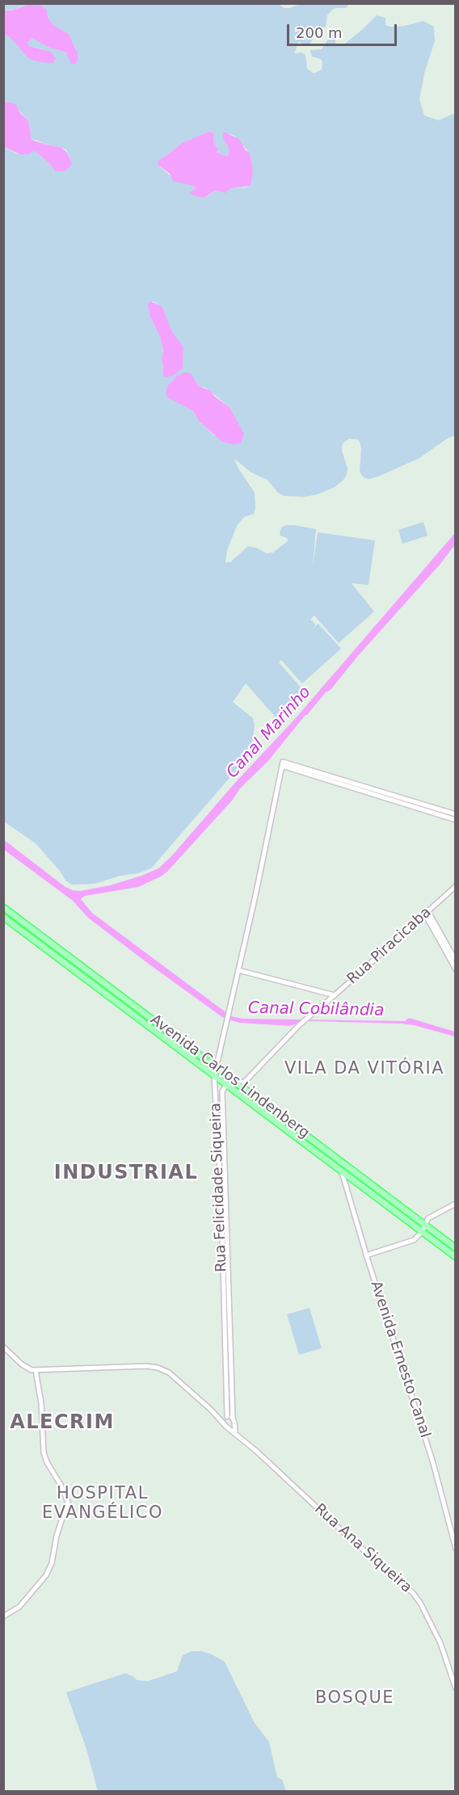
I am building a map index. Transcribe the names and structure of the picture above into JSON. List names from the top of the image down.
{
  "streets": {
    "main road": ["Avenida Carlos Lindenberg"],
    "street": [
      "Rua Piracicaba",
      "Rua Felicidade Siqueira",
      "Avenida Ernesto Canal",
      "Rua Ana Siqueira"
    ]
  },
  "crossings": [
    ["Rua Piracicaba", "Avenida Carlos Lindenberg"],
    ["Rua Piracicaba", "Rua Felicidade Siqueira"],
    ["Avenida Carlos Lindenberg", "Rua Felicidade Siqueira"],
    ["Avenida Carlos Lindenberg", "Avenida Ernesto Canal"],
    ["Rua Felicidade Siqueira", "Rua Ana Siqueira"]
  ],
  "districts": [
    "VILA DA VITÓRIA",
    "INDUSTRIAL",
    "ALECRIM",
    "HOSPITAL EVANGÉLICO",
    "BOSQUE"
  ],
  "water": ["Canal Marinho", "Canal Cobilândia"],
  "scale_bar": "200 m"
}
